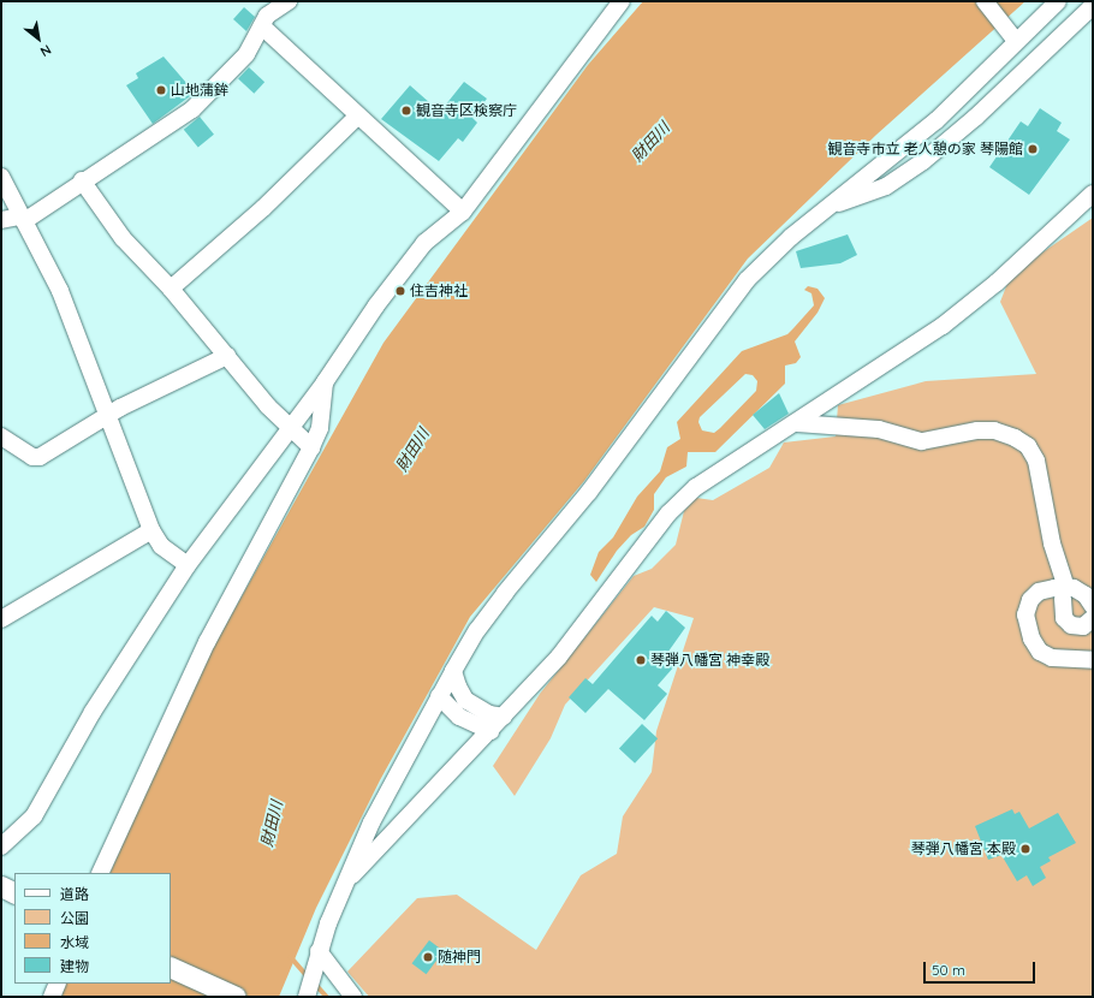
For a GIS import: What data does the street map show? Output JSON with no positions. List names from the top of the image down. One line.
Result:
{"water":["財田川"],"places":["山地蒲鉾","観音寺区検察庁","観音寺市立 老人憩の家 琴陽館","住吉神社","琴弾八幡宮 神幸殿","琴弾八幡宮 本殿","随神門"],"legend":["道路","公園","水域","建物"],"scale_bar":"50 m","north":"bottom right"}
